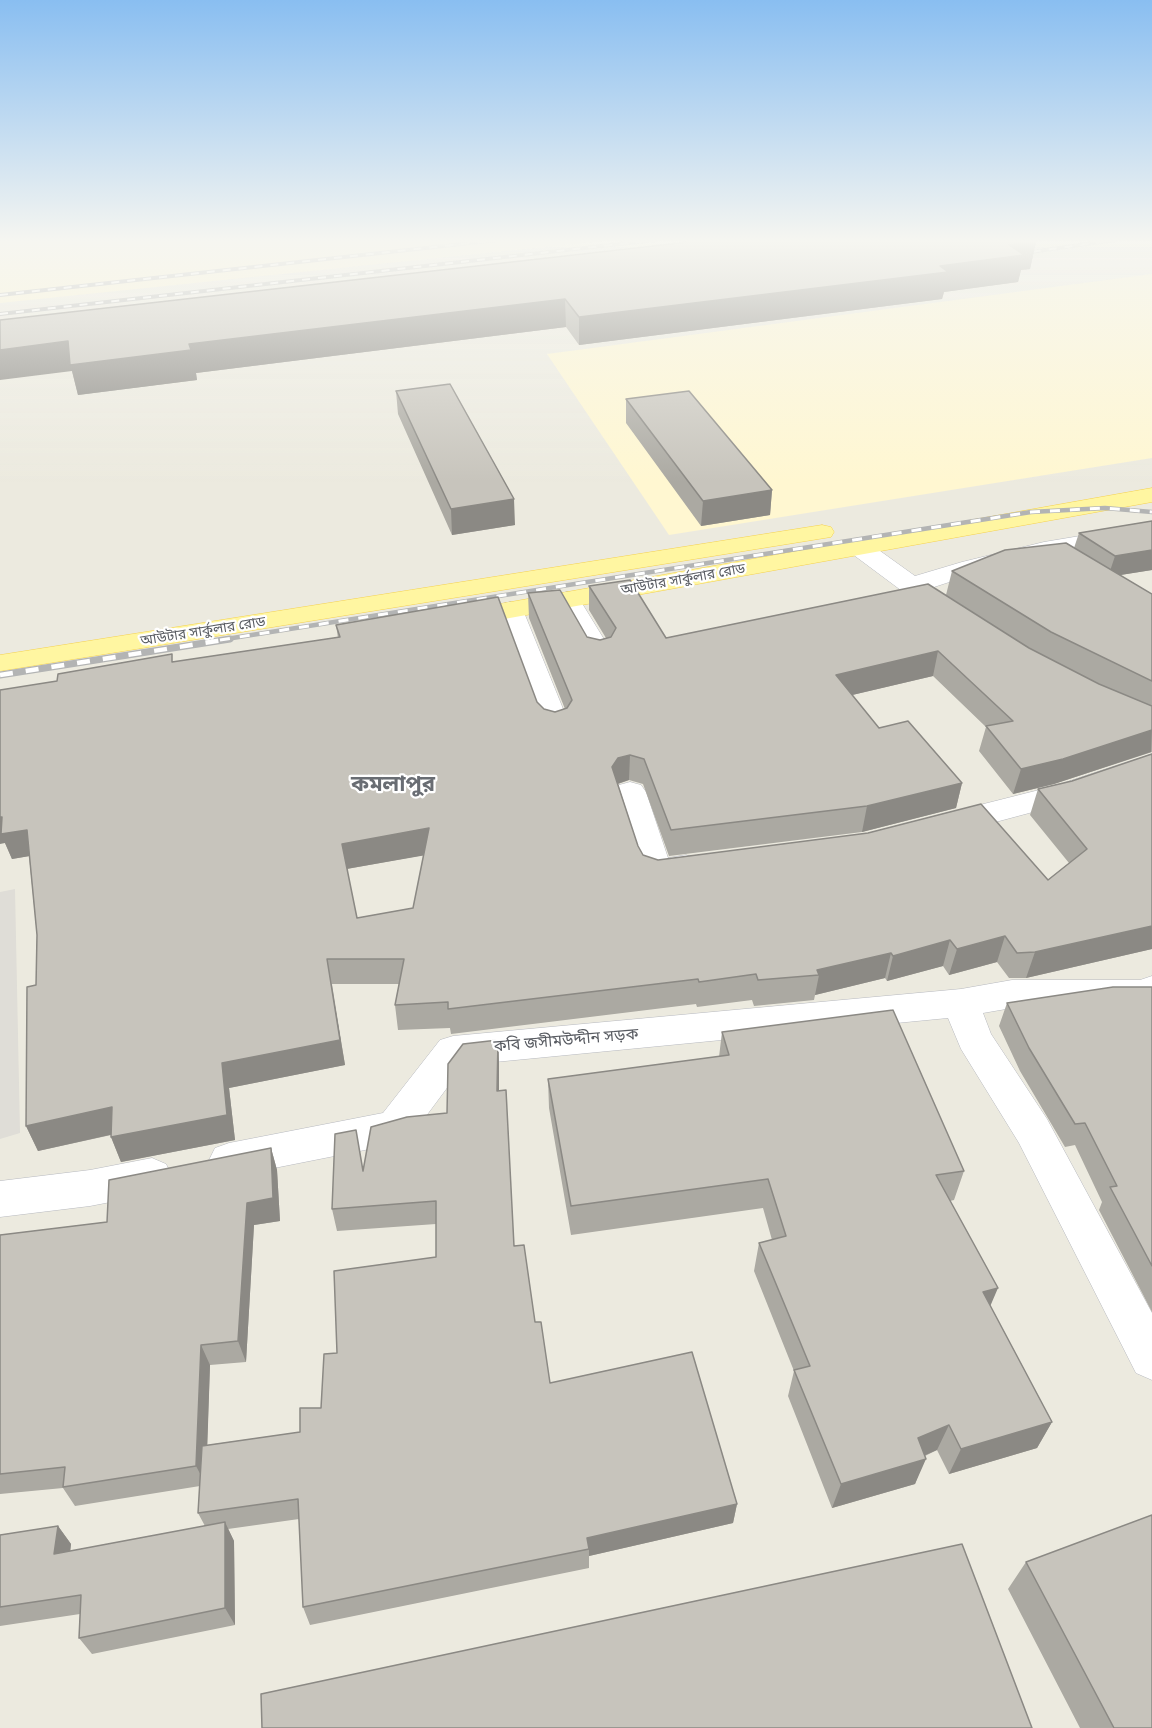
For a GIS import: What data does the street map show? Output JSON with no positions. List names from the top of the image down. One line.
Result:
{"streets":{"main road":["আউটার সার্কুলার রোড"],"street":["কবি জসীমউদ্দীন সড়ক"]},"districts":["কমলাপুর"]}
